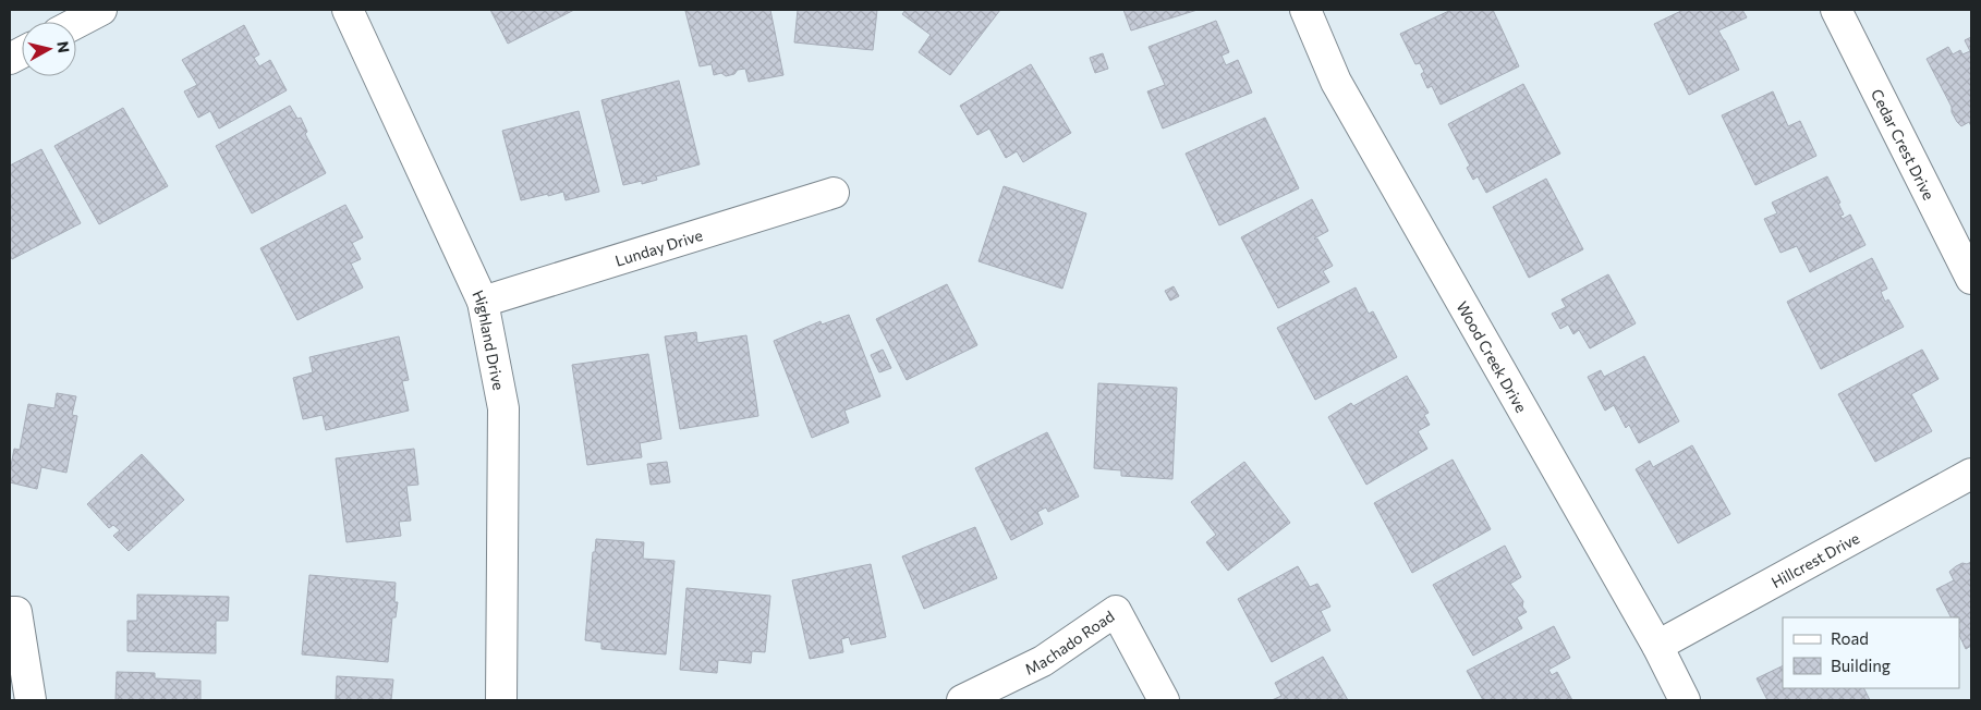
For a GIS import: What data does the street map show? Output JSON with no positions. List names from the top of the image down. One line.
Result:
{"streets":{"street":["Cedar Crest Drive","Lunday Drive","Highland Drive","Wood Creek Drive","Hillcrest Drive","Machado Road"]},"crossings":[["Lunday Drive","Highland Drive"],["Wood Creek Drive","Hillcrest Drive"]],"legend":["Road","Building"],"north":"right"}
